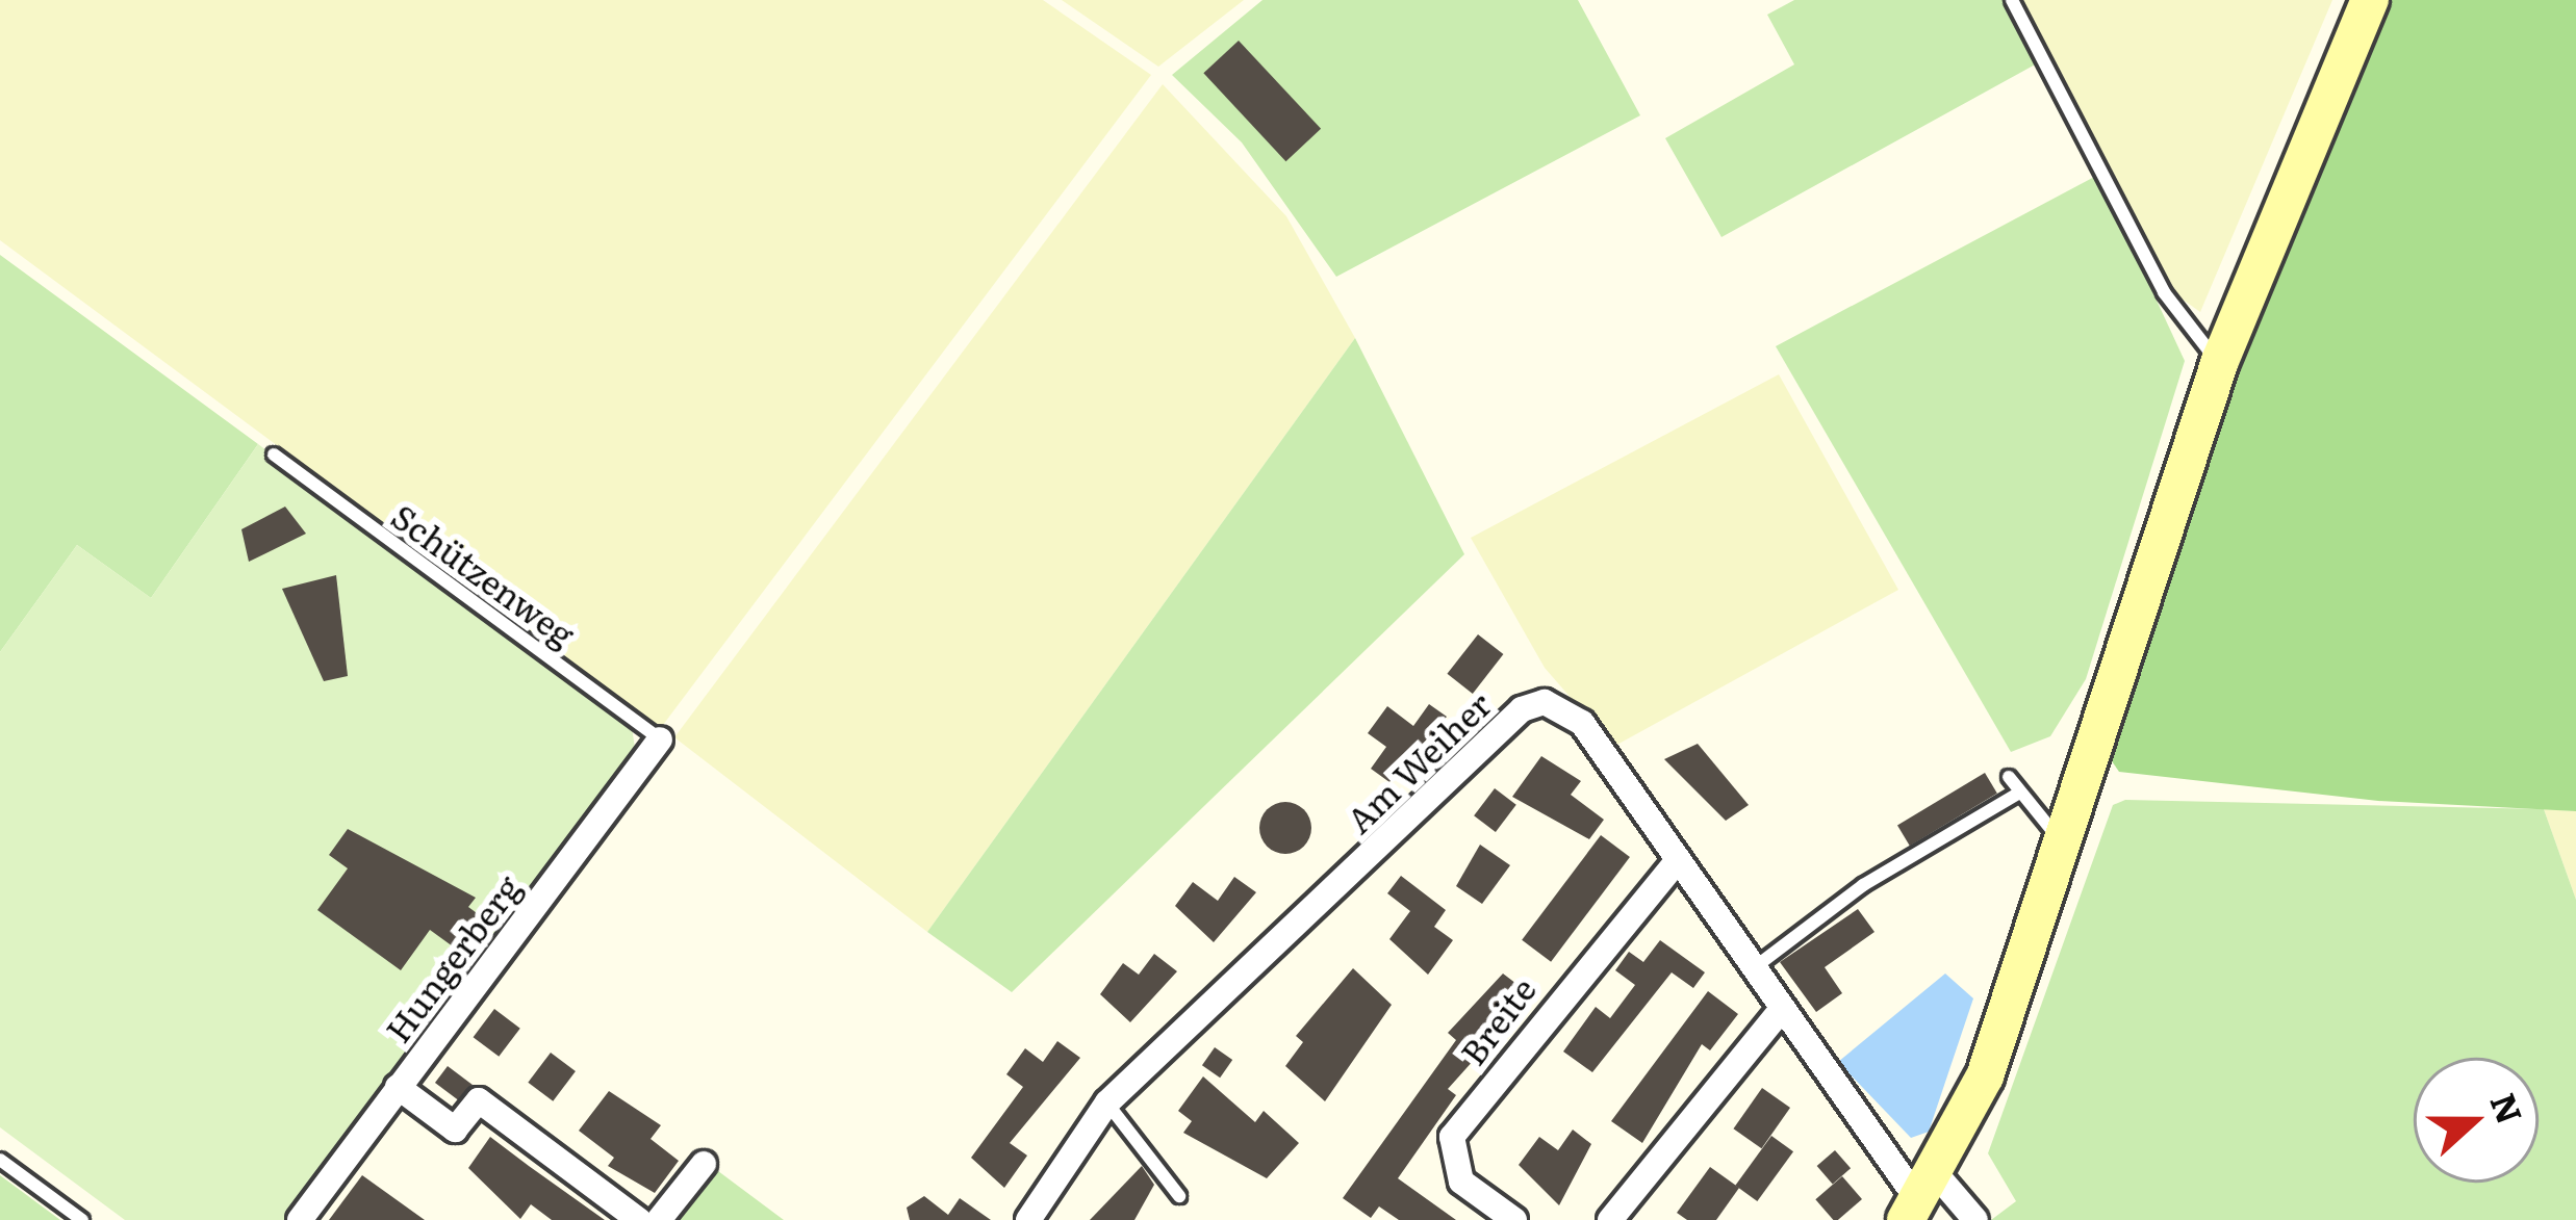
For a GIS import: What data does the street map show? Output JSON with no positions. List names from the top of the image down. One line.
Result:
{"streets":{"street":["Am Weiher","Hungerberg","Breite"],"lane":["Schützenweg"]},"crossings":[["Schützenweg","Hungerberg"],["Am Weiher","Breite"]],"north":"right"}
